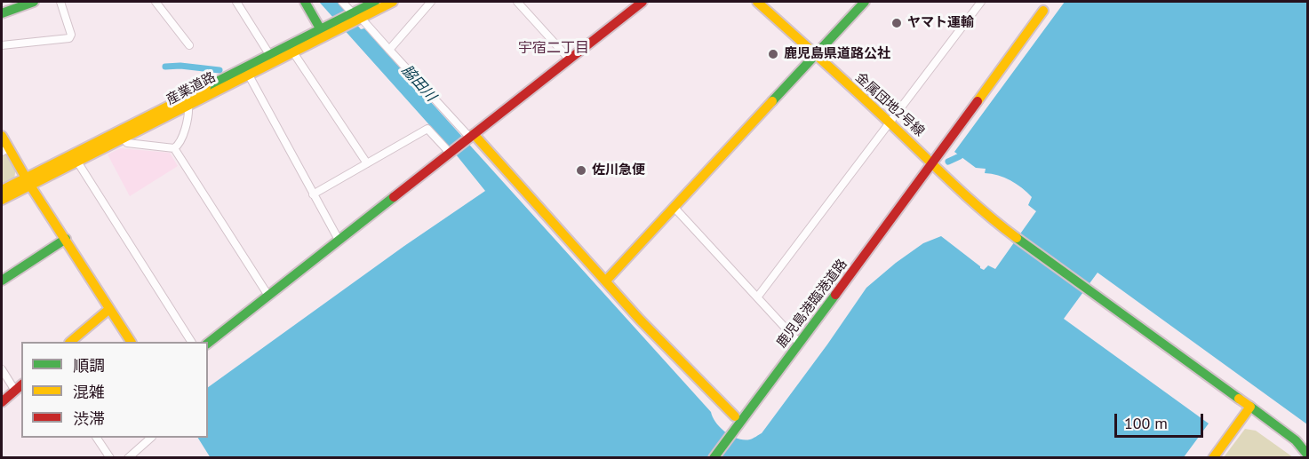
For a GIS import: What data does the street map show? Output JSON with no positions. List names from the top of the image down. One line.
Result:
{"streets":{"main road":["産業道路","金属団地2号線","鹿児島港臨港道路"]},"crossings":[["金属団地2号線","鹿児島港臨港道路"]],"districts":["宇宿二丁目"],"water":["脇田川"],"places":["ヤマト運輸","鹿児島県道路公社","佐川急便"],"legend":["順調","混雑","渋滞"],"scale_bar":"100 m"}
